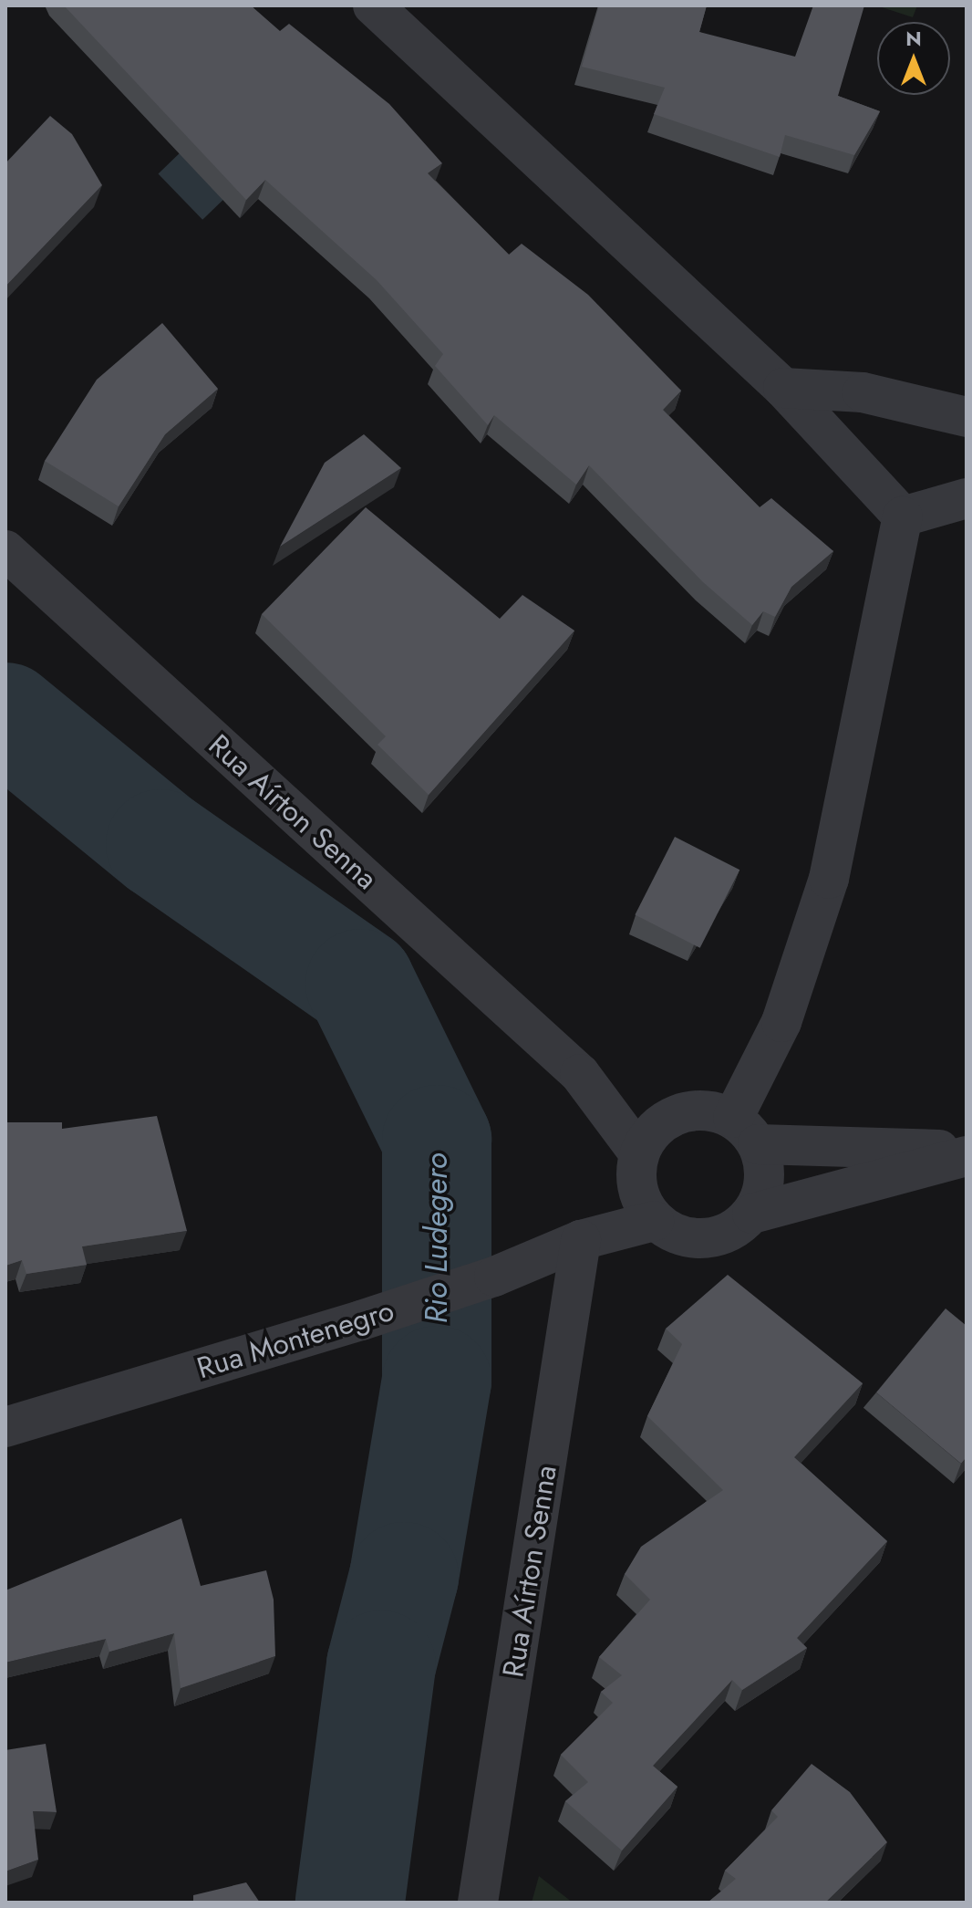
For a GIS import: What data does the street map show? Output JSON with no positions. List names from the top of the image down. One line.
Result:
{"streets":{"street":["Rua Aírton Senna","Rua Montenegro"]},"crossings":[["Rua Aírton Senna","Rua Montenegro"]],"water":["Rio Ludegero"],"north":"top"}
